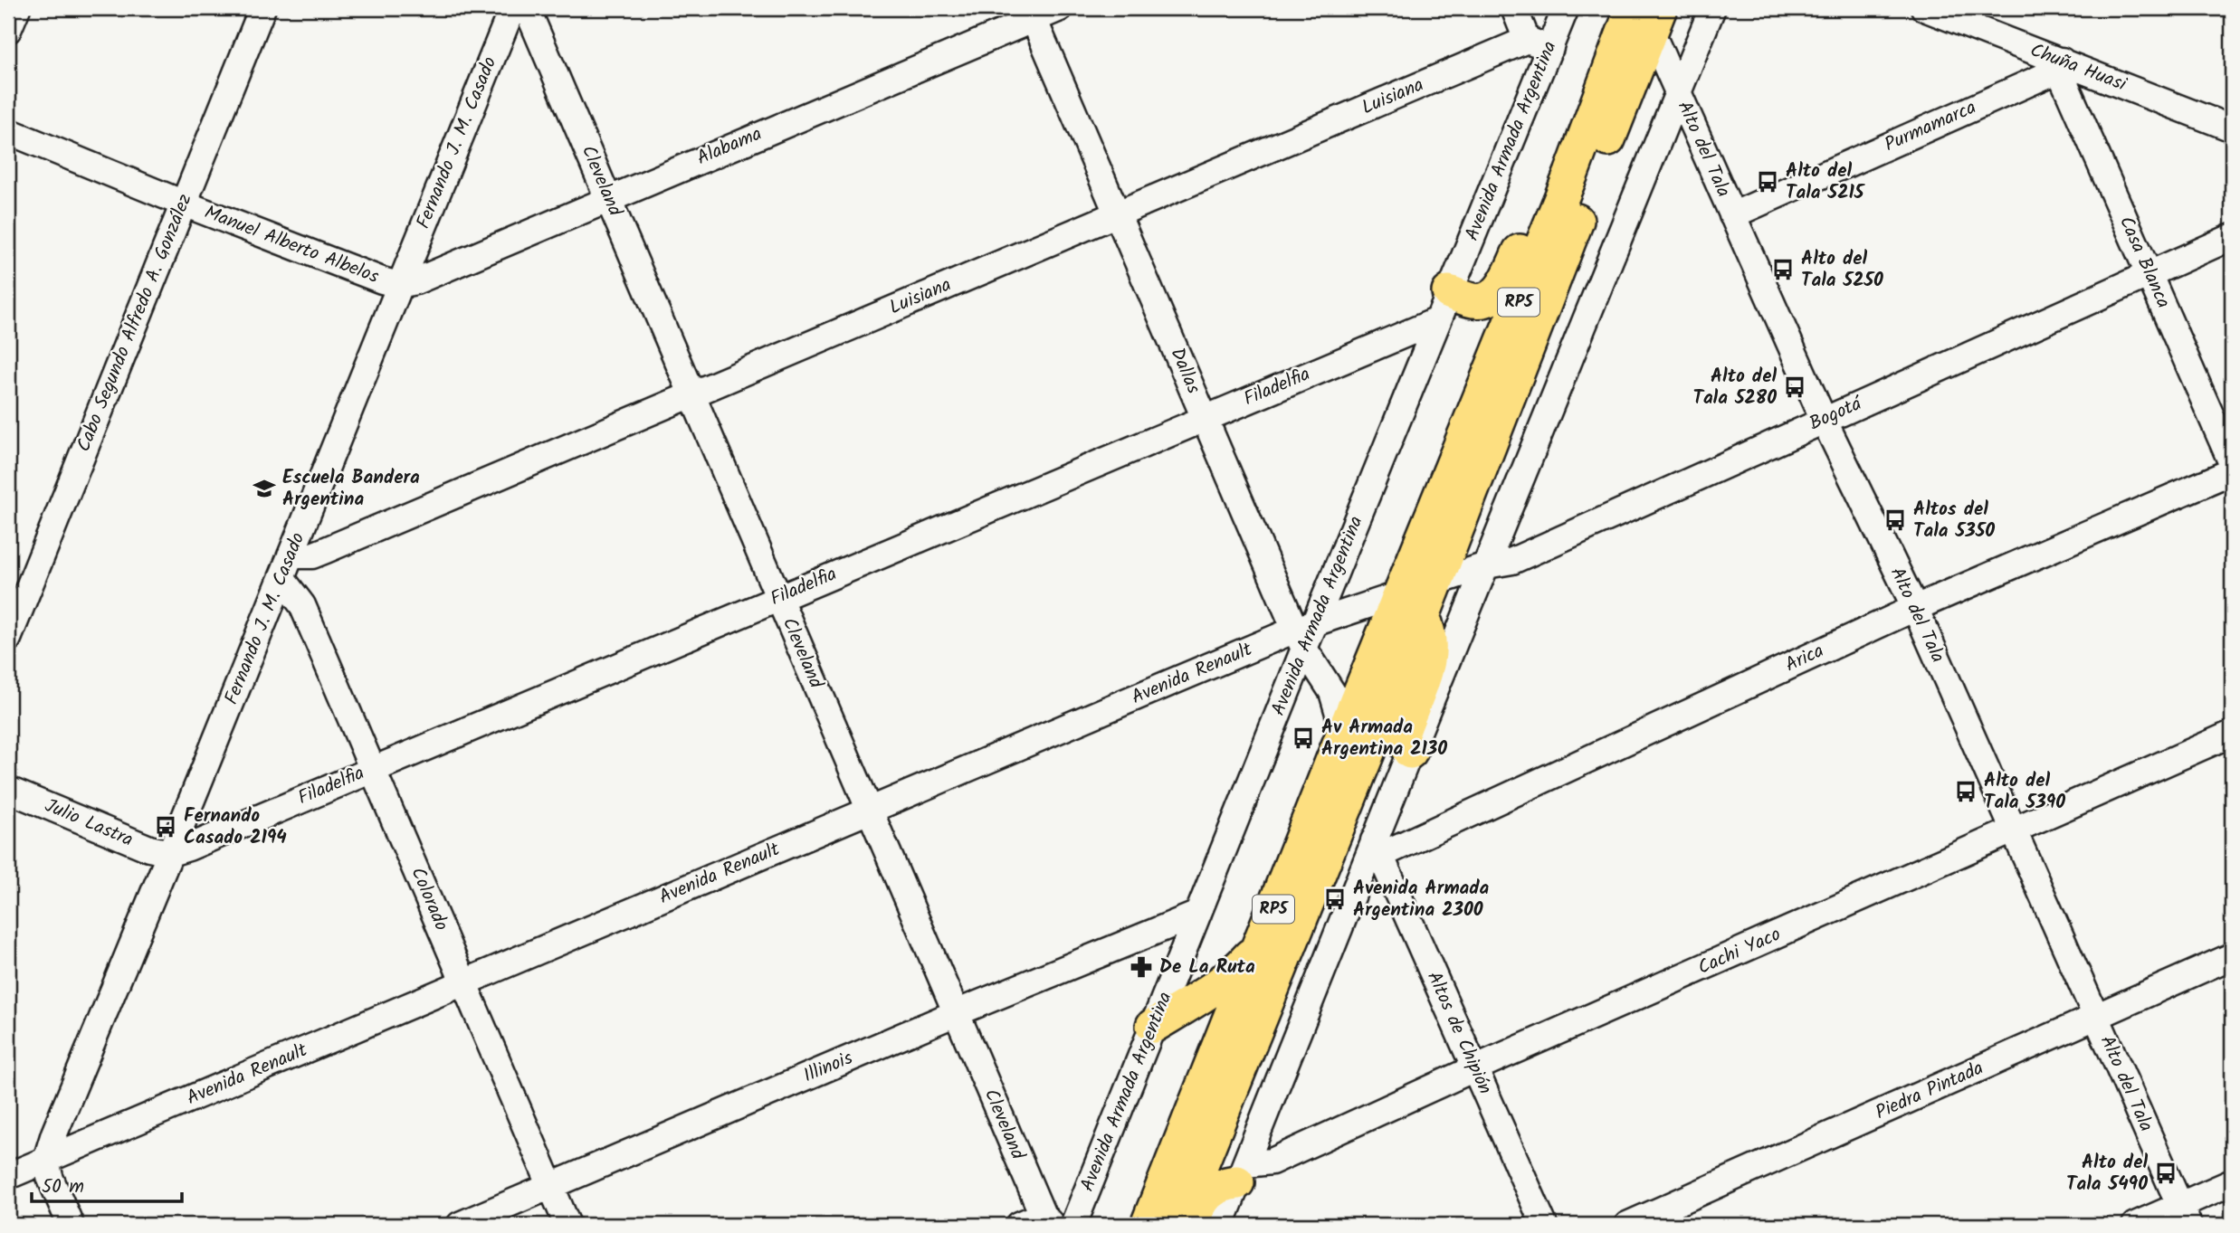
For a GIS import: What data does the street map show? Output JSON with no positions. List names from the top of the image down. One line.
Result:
{"streets":{"main road":["RP5"],"street":["Chuña Huasi","Luisiana","Purmamarca","Avenida Armada Argentina","Fernando J. M. Casado","Alabama","Alto del Tala","Cleveland","Manuel Alberto Albelos","Casa Blanca","Cabo Segundo Alfredo A. González","Dallas","Filadelfia","Bogotá","Arica","Avenida Renault","Julio Lastra","Colorado","Cachi Yaco","Altos de Chipión","Illinois","Piedra Pintada"]},"crossings":[["Chuña Huasi","Purmamarca"],["Chuña Huasi","Casa Blanca"],["Luisiana","Avenida Armada Argentina"],["Luisiana","Fernando J. M. Casado"],["Luisiana","Cleveland"],["Luisiana","Dallas"],["Luisiana","Colorado"],["Purmamarca","Alto del Tala"],["Purmamarca","Casa Blanca"],["Avenida Armada Argentina","Dallas"],["Avenida Armada Argentina","Filadelfia"],["Avenida Armada Argentina","Avenida Renault"],["Avenida Armada Argentina","Illinois"],["Fernando J. M. Casado","Alabama"],["Fernando J. M. Casado","Manuel Alberto Albelos"],["Fernando J. M. Casado","Filadelfia"],["Fernando J. M. Casado","Avenida Renault"],["Fernando J. M. Casado","Julio Lastra"],["Fernando J. M. Casado","Colorado"],["Alabama","Cleveland"],["Alabama","Manuel Alberto Albelos"],["Alabama","Dallas"],["Alto del Tala","RP5"],["Alto del Tala","Bogotá"],["Alto del Tala","Arica"],["Alto del Tala","Cachi Yaco"],["Alto del Tala","Piedra Pintada"],["Cleveland","Filadelfia"],["Cleveland","Avenida Renault"],["Cleveland","Illinois"],["Manuel Alberto Albelos","Cabo Segundo Alfredo A. González"],["Casa Blanca","Bogotá"],["RP5","Dallas"],["RP5","Bogotá"],["RP5","Avenida Renault"],["Dallas","Filadelfia"],["Dallas","Avenida Renault"],["Filadelfia","Julio Lastra"],["Filadelfia","Colorado"],["Arica","Altos de Chipión"],["Avenida Renault","Colorado"],["Colorado","Illinois"],["Cachi Yaco","Altos de Chipión"]],"places":{"bus stop":["Alto del Tala 5215","Alto del Tala 5250","Alto del Tala 5280","Altos del Tala 5350","Av Armada Argentina 2130","Alto del Tala 5390","Fernando Casado 2194","Avenida Armada Argentina 2300","Alto del Tala 5490"],"school or university":["Escuela Bandera Argentina"],"pharmacy":["De La Ruta"]},"scale_bar":"50 m"}
